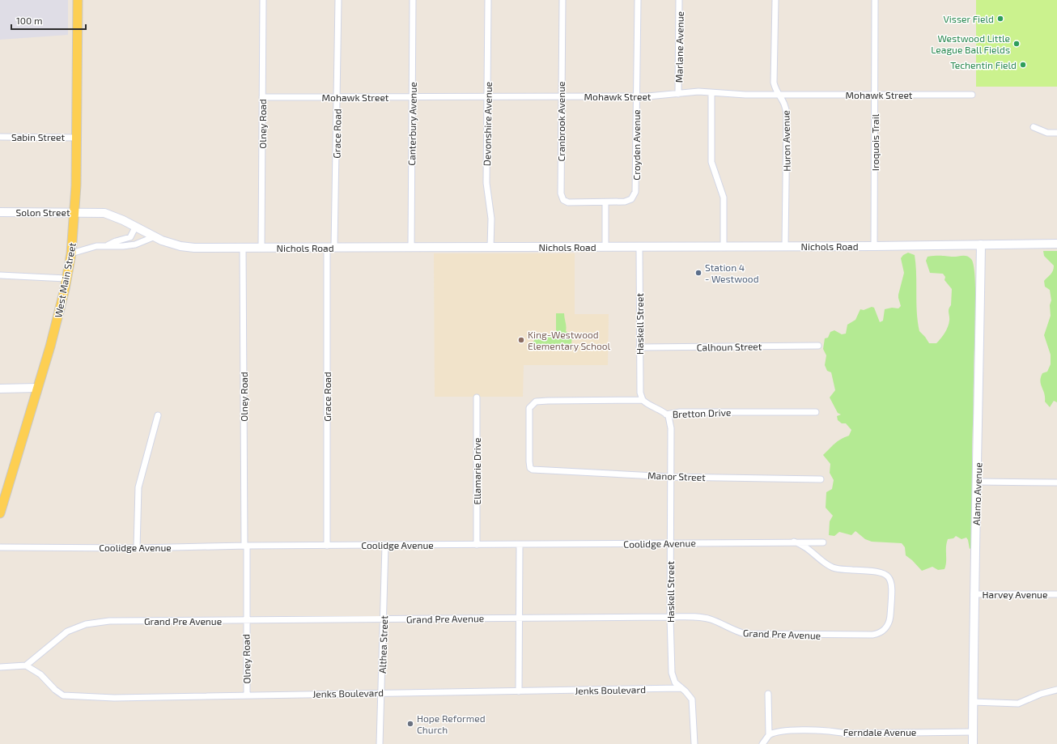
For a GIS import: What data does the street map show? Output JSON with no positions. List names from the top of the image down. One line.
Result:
{"streets":{"main road":["West Main Street"],"street":["Marlane Avenue","Mohawk Street","Cranbrook Avenue","Olney Road","Canterbury Avenue","Devonshire Avenue","Grace Road","Sabin Street","Huron Avenue","Iroquois Trail","Croyden Avenue","Solon Street","Nichols Road","Haskell Street","Calhoun Street","Bretton Drive","Ellamarie Drive","Manor Street","Alamo Avenue","Coolidge Avenue","Harvey Avenue","Grand Pre Avenue","Althea Street","Jenks Boulevard","Ferndale Avenue"]},"crossings":[["Marlane Avenue","Mohawk Street"],["Mohawk Street","Cranbrook Avenue"],["Mohawk Street","Olney Road"],["Mohawk Street","Canterbury Avenue"],["Mohawk Street","Devonshire Avenue"],["Mohawk Street","Grace Road"],["Mohawk Street","Huron Avenue"],["Mohawk Street","Iroquois Trail"],["Mohawk Street","Croyden Avenue"],["Cranbrook Avenue","Croyden Avenue"],["Olney Road","Nichols Road"],["Olney Road","Coolidge Avenue"],["Olney Road","Grand Pre Avenue"],["Olney Road","Jenks Boulevard"],["Canterbury Avenue","Nichols Road"],["Devonshire Avenue","Nichols Road"],["Grace Road","Nichols Road"],["Grace Road","Coolidge Avenue"],["Sabin Street","West Main Street"],["Huron Avenue","Nichols Road"],["Iroquois Trail","Nichols Road"],["Solon Street","Nichols Road"],["Solon Street","West Main Street"],["Nichols Road","Haskell Street"],["Nichols Road","Alamo Avenue"],["Haskell Street","Calhoun Street"],["Haskell Street","Bretton Drive"],["Haskell Street","Manor Street"],["Haskell Street","Coolidge Avenue"],["Haskell Street","Grand Pre Avenue"],["Haskell Street","Jenks Boulevard"],["Bretton Drive","Manor Street"],["Ellamarie Drive","Coolidge Avenue"],["Alamo Avenue","Harvey Avenue"],["Alamo Avenue","Ferndale Avenue"],["Coolidge Avenue","Grand Pre Avenue"],["Coolidge Avenue","Althea Street"],["Grand Pre Avenue","Althea Street"],["Grand Pre Avenue","Jenks Boulevard"],["Althea Street","Jenks Boulevard"]],"places":["Visser Field","Westwood Little League Ball Fields","Techentin Field","Station 4 - Westwood","King-Westwood Elementary School","Hope Reformed Church"],"scale_bar":"100 m"}
